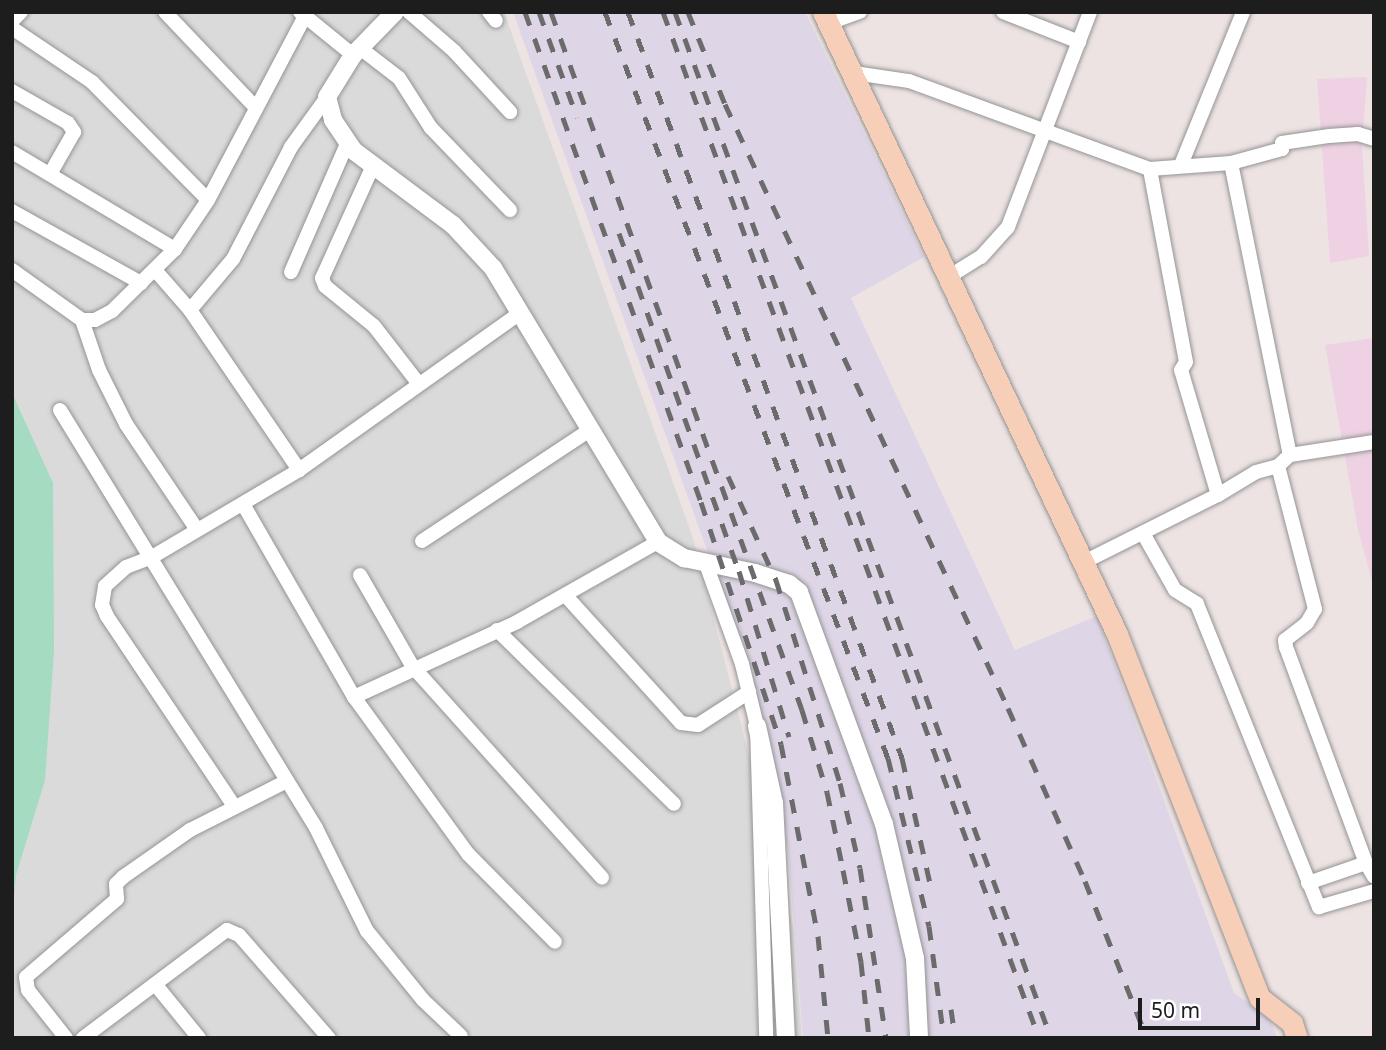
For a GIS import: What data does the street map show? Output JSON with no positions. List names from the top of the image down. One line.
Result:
{"scale_bar":"50 m"}
